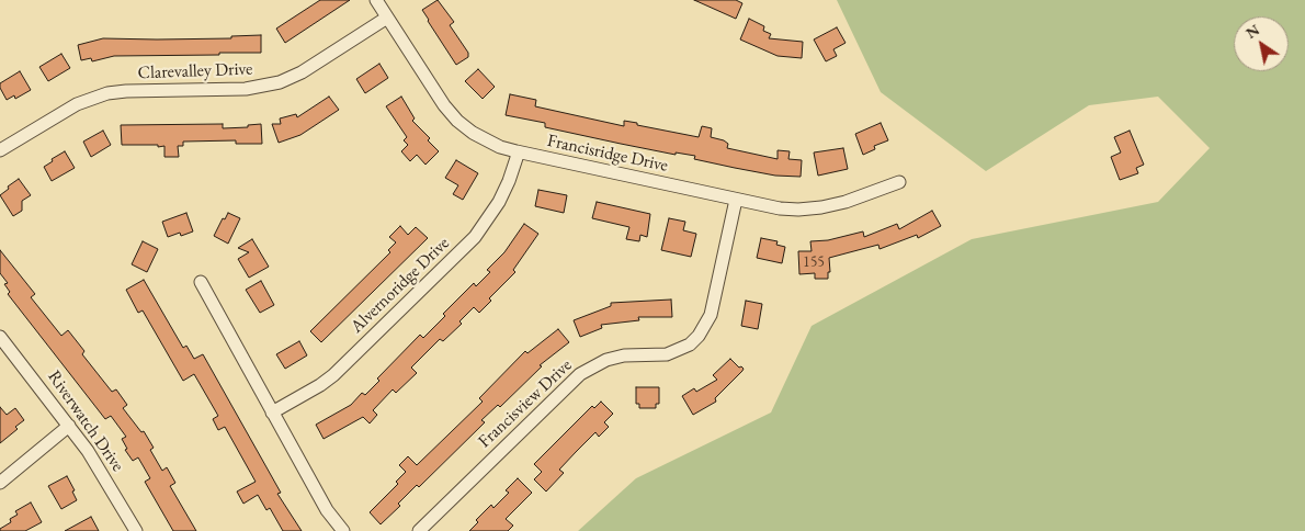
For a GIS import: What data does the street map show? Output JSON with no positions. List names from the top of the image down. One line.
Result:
{"streets":{"street":["Clarevalley Drive","Francisridge Drive","Alvernoridge Drive","Francisview Drive","Riverwatch Drive"]},"crossings":[["Clarevalley Drive","Francisridge Drive"],["Francisridge Drive","Alvernoridge Drive"],["Francisridge Drive","Francisview Drive"]],"house_numbers":["155"],"north":"top left"}
